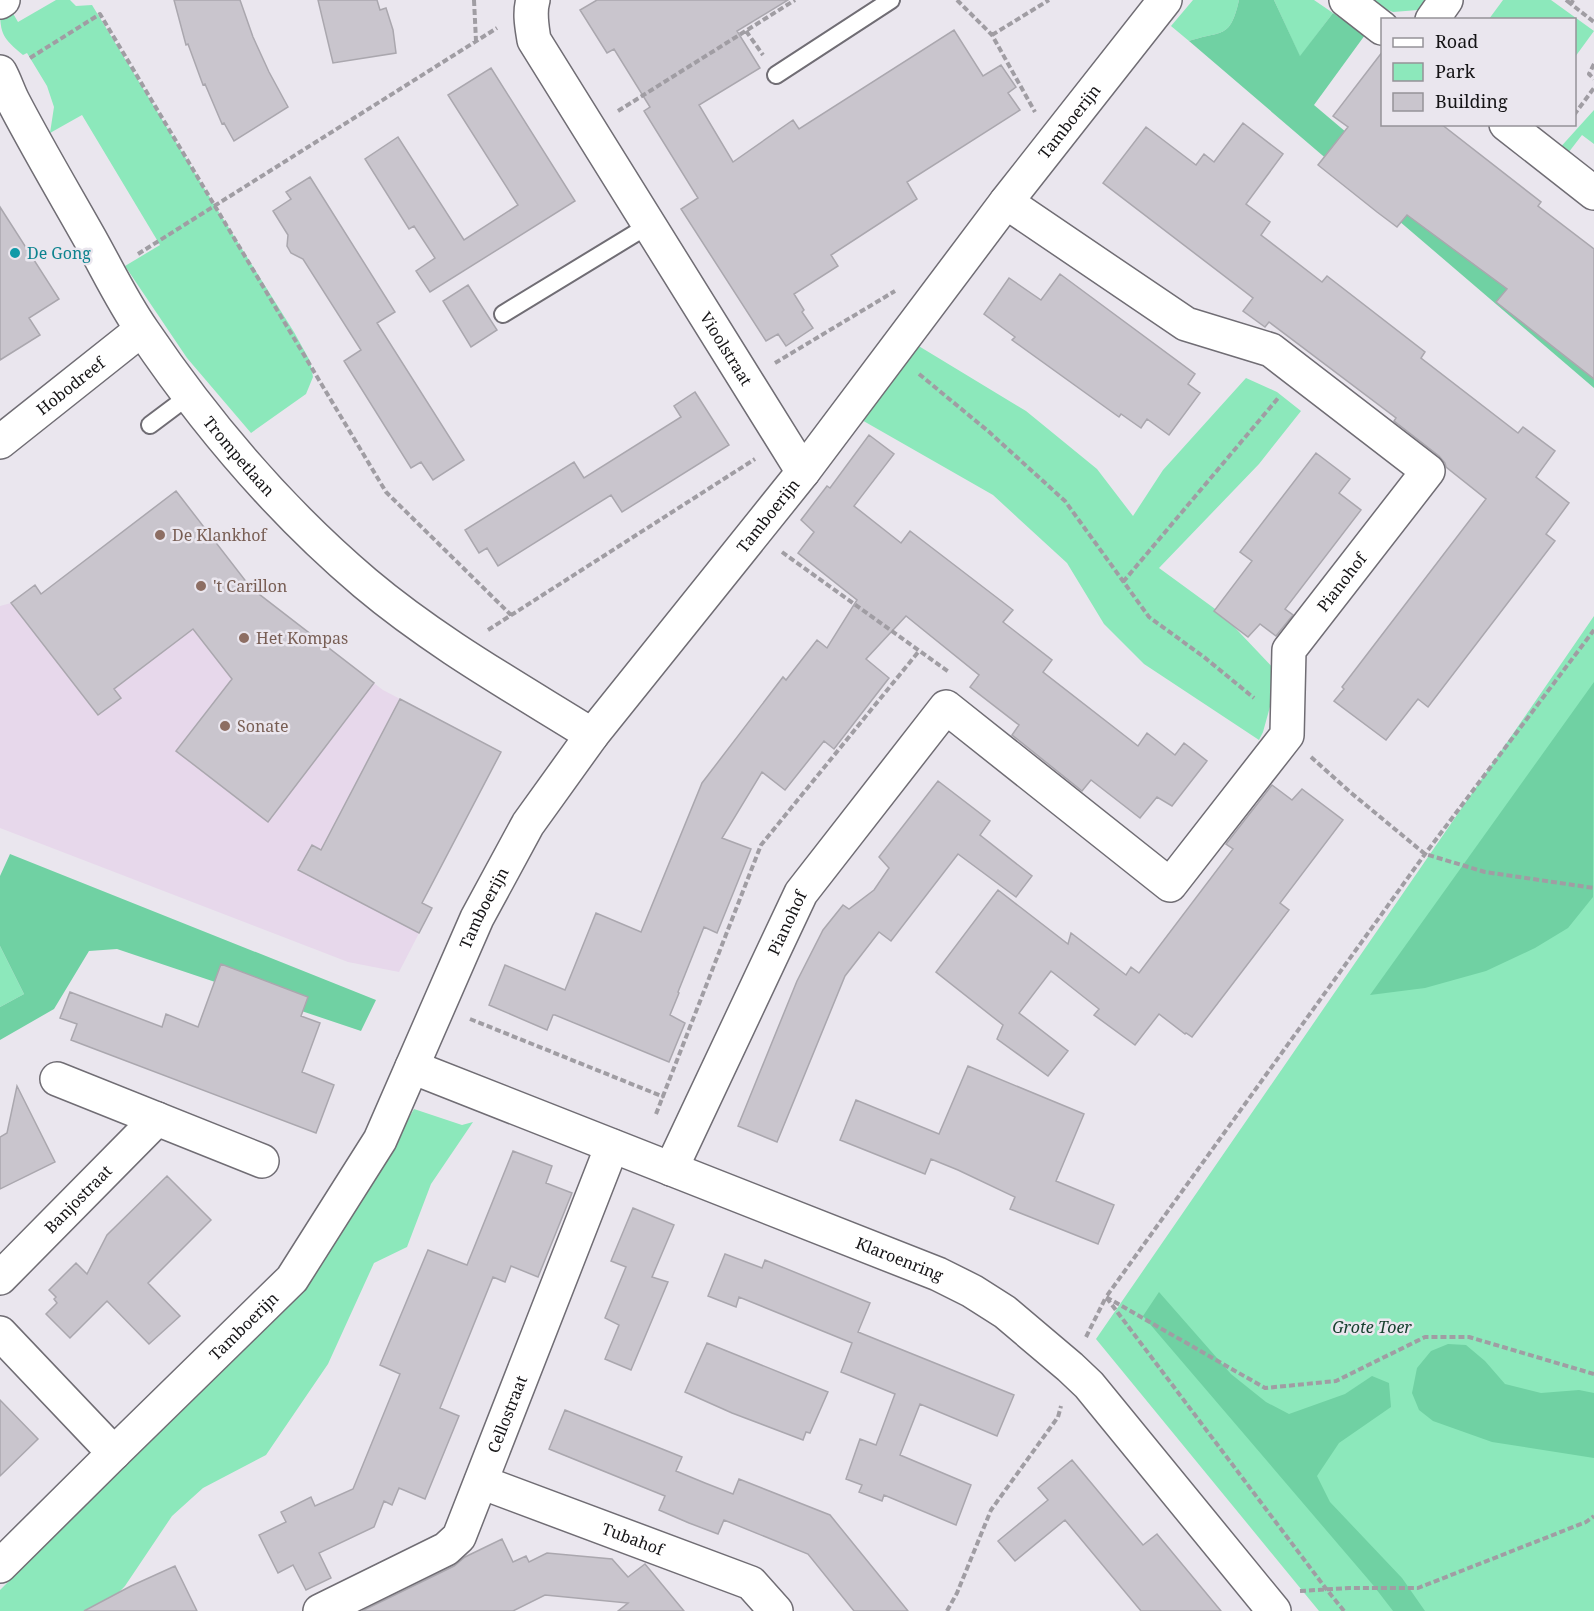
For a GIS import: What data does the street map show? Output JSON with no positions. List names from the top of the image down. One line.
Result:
{"streets":{"street":["Tamboerijn","Vioolstraat","Hobodreef","Trompetlaan","Pianohof","Banjostraat","Klaroenring","Cellostraat","Tubahof"]},"crossings":[["Tamboerijn","Vioolstraat"],["Tamboerijn","Trompetlaan"],["Tamboerijn","Pianohof"],["Tamboerijn","Klaroenring"],["Hobodreef","Trompetlaan"],["Pianohof","Klaroenring"],["Klaroenring","Cellostraat"],["Cellostraat","Tubahof"]],"parks":["Grote Toer"],"places":["De Gong","De Klankhof","'t Carillon","Het Kompas","Sonate"],"legend":["Road","Park","Building"]}
